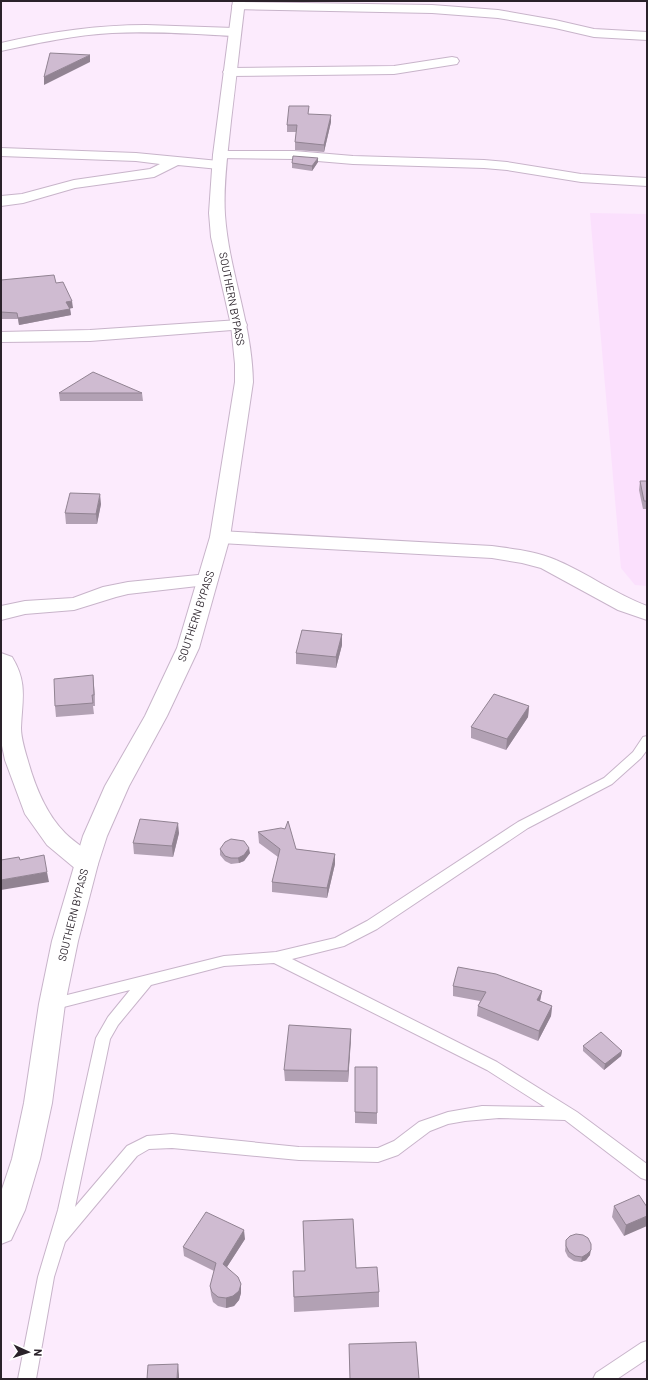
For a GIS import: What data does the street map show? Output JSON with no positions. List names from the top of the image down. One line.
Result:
{"streets":{"street":["SOUTHERN BYPASS"]},"north":"right"}
